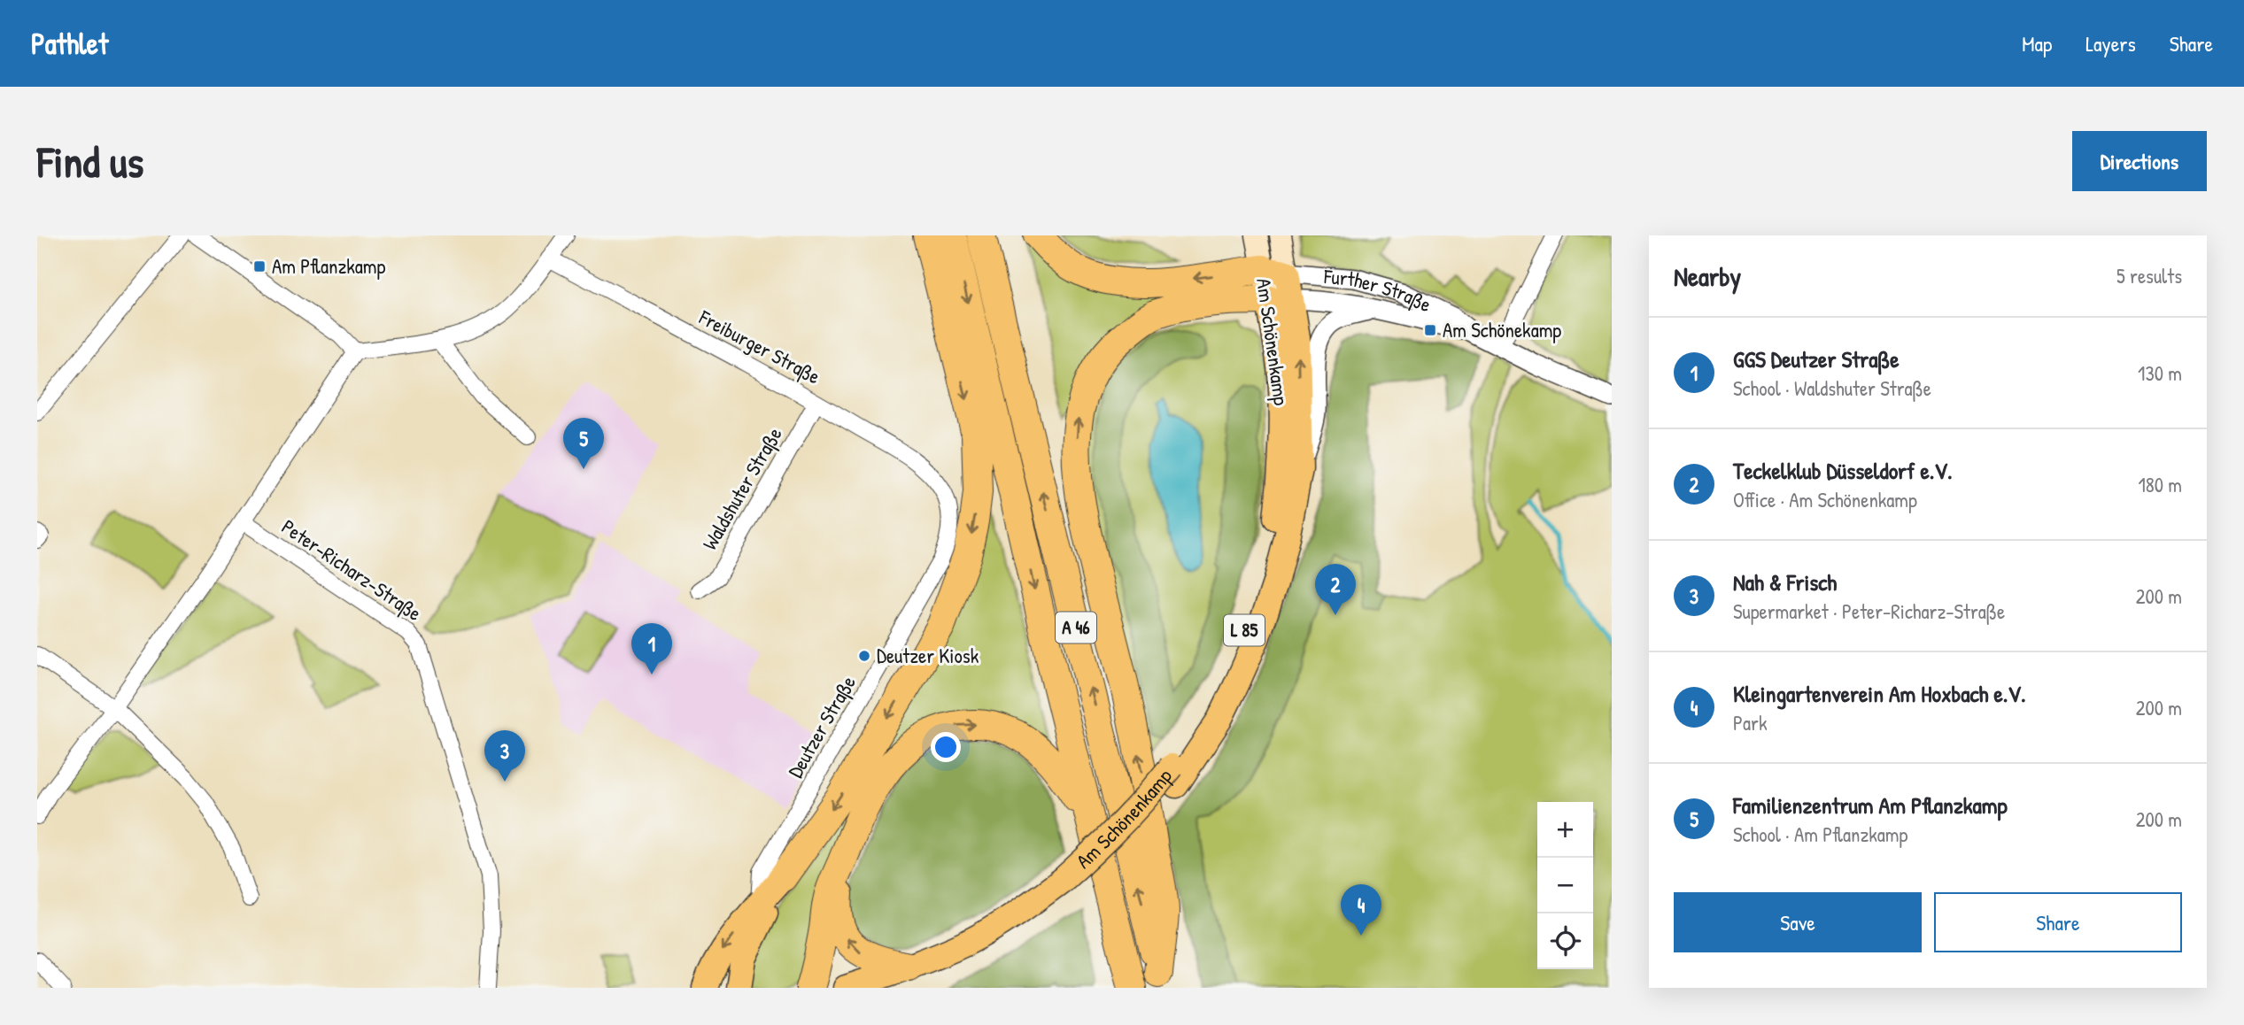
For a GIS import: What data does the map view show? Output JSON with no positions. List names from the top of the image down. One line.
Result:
{"streets":{"highway":["A 46"],"main road":["Am Schönenkamp","L 85"],"street":["Further Straße","Freiburger Straße","Waldshuter Straße","Peter-Richarz-Straße","Deutzer Straße"]},"crossings":[["Further Straße","Am Schönenkamp"],["Freiburger Straße","Waldshuter Straße"],["Freiburger Straße","Deutzer Straße"]],"places":{"transit":["Am Pflanzkamp","Am Schönekamp"],"other":["Deutzer Kiosk"]},"page":{"header":"Pathlet","nav":["Map","Layers","Share"],"buttons":["Directions",["Save","Share"]],"title":"Find us","heading":["Nearby","5 results"],"list":[{"mark":"1","name":"GGS Deutzer Straße","note":"School · Waldshuter Straße","value":"130 m"},{"mark":"2","name":"Teckelklub Düsseldorf e.V.","note":"Office · Am Schönenkamp","value":"180 m"},{"mark":"3","name":"Nah & Frisch","note":"Supermarket · Peter-Richarz-Straße","value":"200 m"},{"mark":"4","name":"Kleingartenverein Am Hoxbach e.V.","note":"Park","value":"200 m"},{"mark":"5","name":"Familienzentrum Am Pflanzkamp","note":"School · Am Pflanzkamp","value":"200 m"}],"pins":["5","2","1","3","4"],"map_buttons":["+","−"]}}
